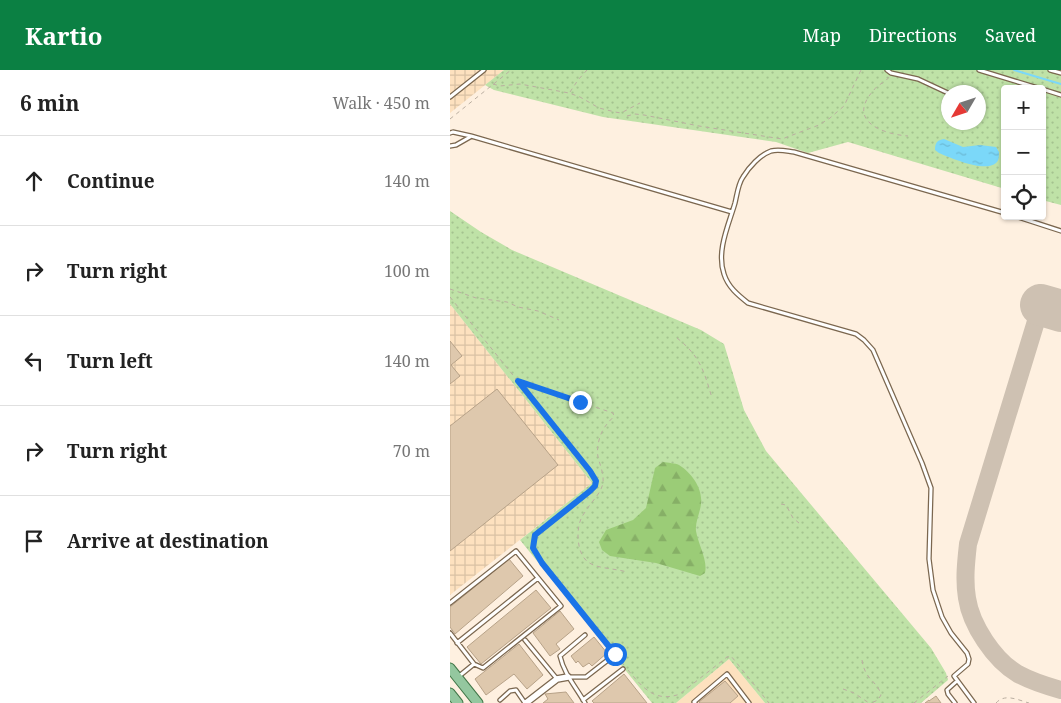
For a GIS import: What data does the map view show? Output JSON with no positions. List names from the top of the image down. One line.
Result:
{"north":"bottom left","page":{"header":"Kartio","nav":["Map","Directions","Saved"],"heading":["6 min","Walk · 450 m"],"map_buttons":["+","−"],"list":[["Continue","140 m"],["Turn right","100 m"],["Turn left","140 m"],["Turn right","70 m"],"Arrive at destination"]}}
